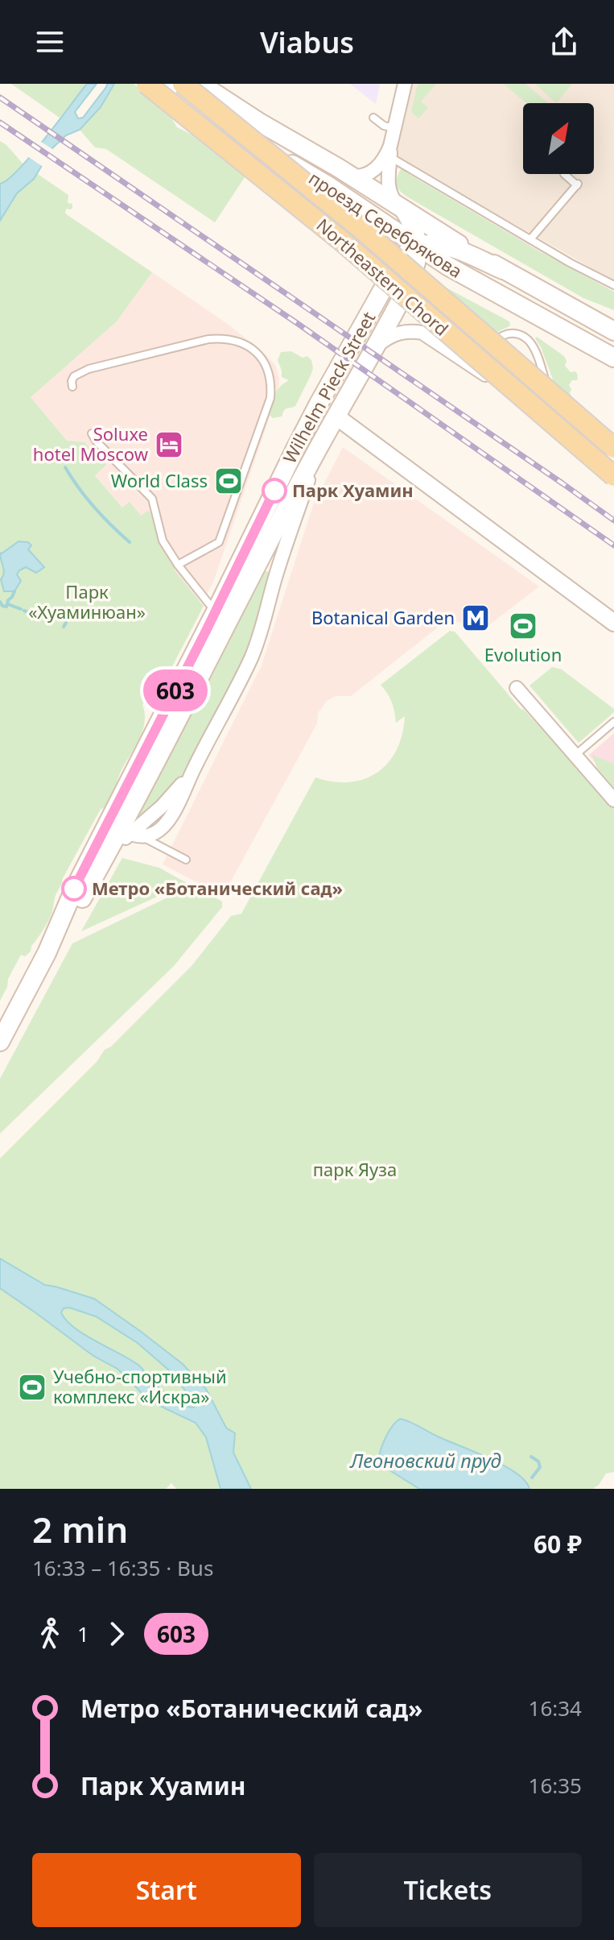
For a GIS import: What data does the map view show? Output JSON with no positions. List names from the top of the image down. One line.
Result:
{"streets":{"main road":["проезд Серебрякова","Northeastern Chord","Wilhelm Pieck Street"]},"crossings":[["проезд Серебрякова","Wilhelm Pieck Street"]],"water":["Леоновский пруд"],"parks":["Парк «Хуаминюан»","парк Яуза"],"places":{"hotel":["Soluxe hotel Moscow"],"sports":["World Class","Evolution","Учебно-спортивный комплекс «Искра»"],"other":["Парк Хуамин","Метро «Ботанический сад»"],"metro station":["Botanical Garden"]},"lines":["bus line 603"],"north":"top right","page":{"header":"Viabus","on_map":"603","heading":["2 min","16:33 – 16:35 · Bus","60 ₽"],"legs":["1","603"],"list":[{"name":"Метро «Ботанический сад»","value":"16:34"},{"name":"Парк Хуамин","value":"16:35"}],"buttons":["Start","Tickets"]}}
